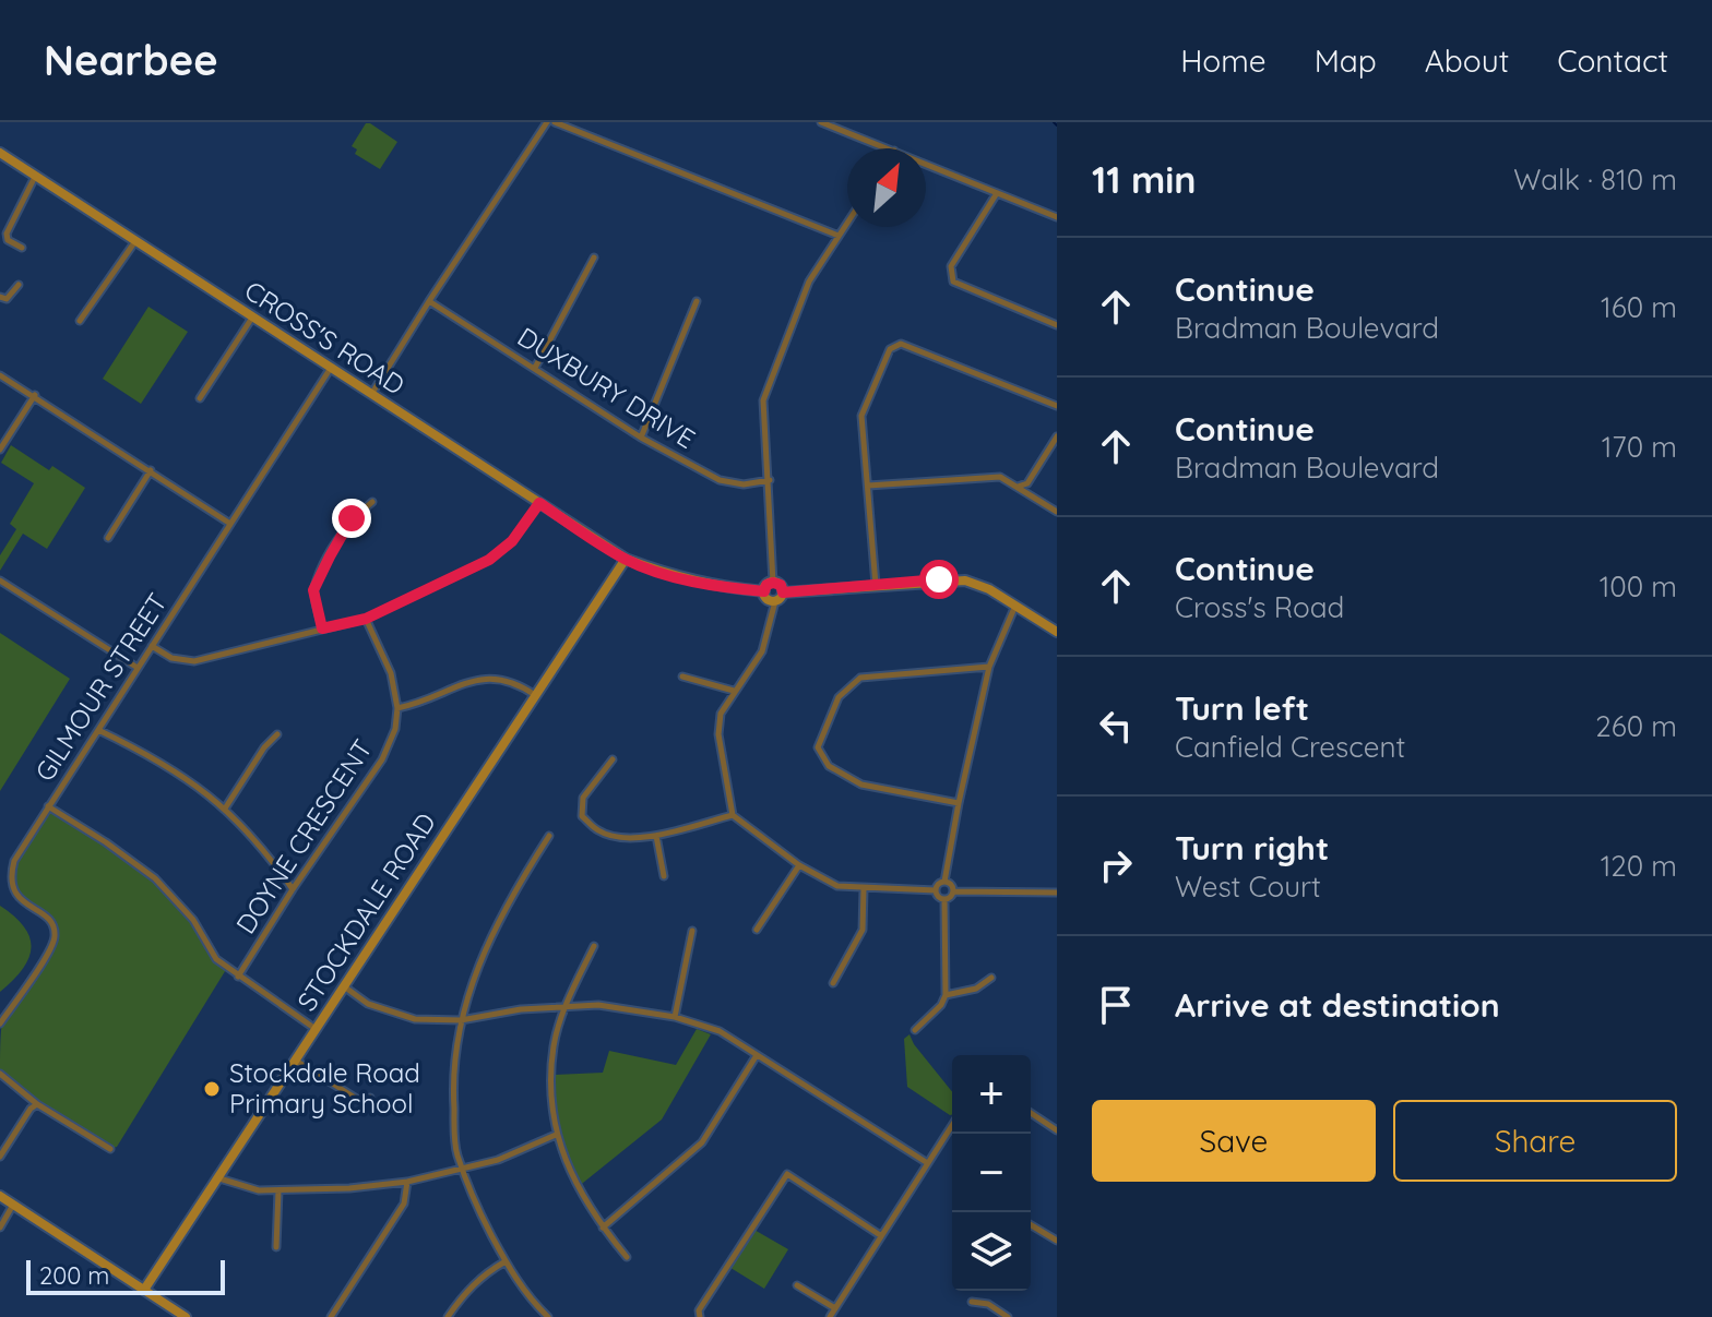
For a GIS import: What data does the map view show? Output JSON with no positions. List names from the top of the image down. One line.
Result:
{"streets":{"street":["CROSS'S ROAD","DUXBURY DRIVE","GILMOUR STREET","DOYNE CRESCENT","STOCKDALE ROAD"]},"crossings":[["CROSS'S ROAD","GILMOUR STREET"],["CROSS'S ROAD","STOCKDALE ROAD"]],"places":["Stockdale Road Primary School"],"scale_bar":"200 m","north":"top right","page":{"header":"Nearbee","nav":["Home","Map","About","Contact"],"heading":["11 min","Walk · 810 m"],"list":[["Continue","Bradman Boulevard","160 m"],["Continue","Bradman Boulevard","170 m"],["Continue","Cross's Road","100 m"],["Turn left","Canfield Crescent","260 m"],["Turn right","West Court","120 m"],"Arrive at destination"],"map_buttons":["+","−"],"buttons":["Save","Share"],"scale":"200 m"}}
